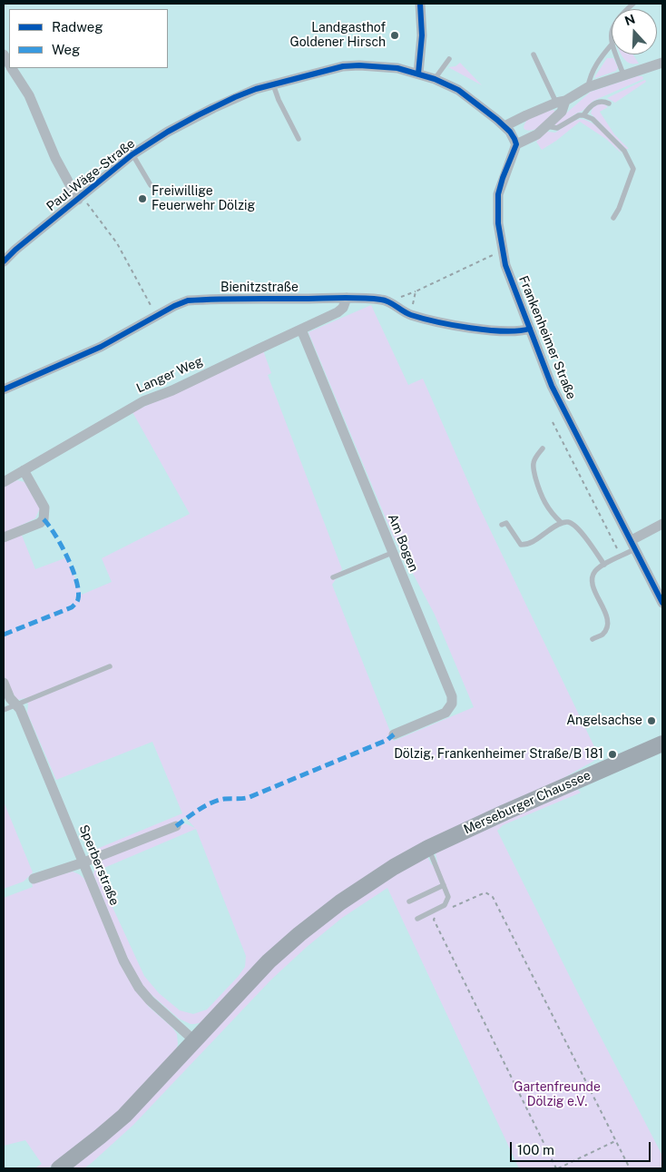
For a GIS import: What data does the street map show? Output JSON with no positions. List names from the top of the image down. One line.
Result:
{"streets":{"main road":["Merseburger Chaussee"],"street":["Paul-Wäge-Straße","Bienitzstraße","Frankenheimer Straße","Langer Weg","Am Bogen","Sperberstraße"]},"crossings":[["Paul-Wäge-Straße","Frankenheimer Straße"],["Bienitzstraße","Frankenheimer Straße"],["Bienitzstraße","Langer Weg"],["Langer Weg","Am Bogen"],["Merseburger Chaussee","Sperberstraße"]],"parks":["Gartenfreunde Dölzig e.V."],"places":["Landgasthof Goldener Hirsch","Freiwillige Feuerwehr Dölzig","Angelsachse","Dölzig, Frankenheimer Straße/B 181"],"legend":["Radweg","Weg"],"scale_bar":"100 m","north":"top"}
